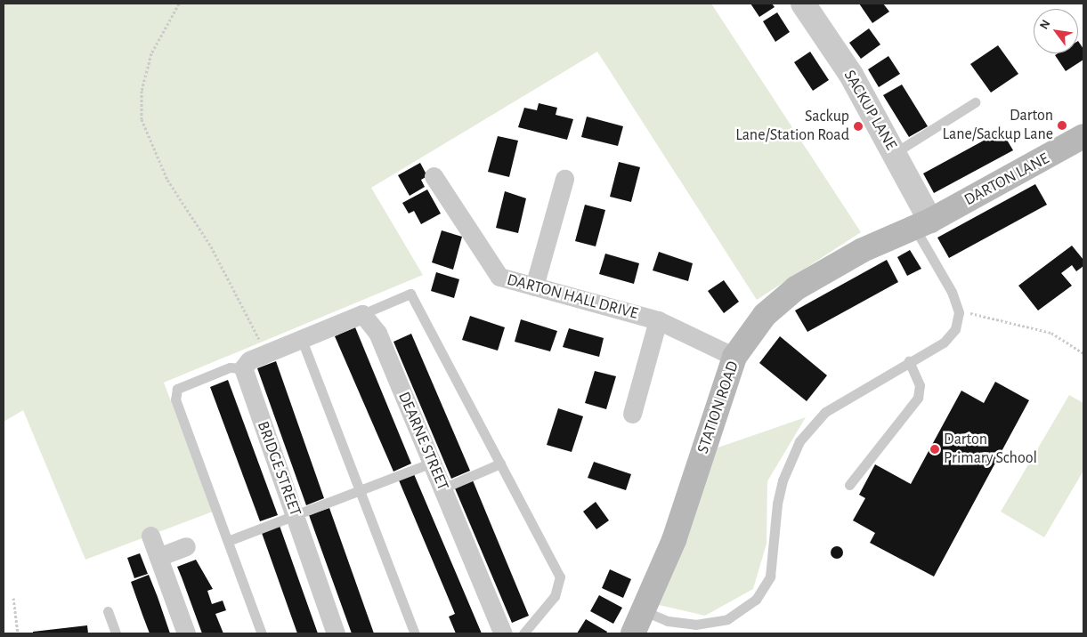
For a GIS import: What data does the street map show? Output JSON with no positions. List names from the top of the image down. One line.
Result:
{"streets":{"main road":["DARTON LANE","STATION ROAD"],"street":["SACKUP LANE","DARTON HALL DRIVE","DEARNE STREET","BRIDGE STREET"]},"crossings":[["SACKUP LANE","DARTON LANE"],["SACKUP LANE","STATION ROAD"],["DARTON LANE","STATION ROAD"],["DARTON HALL DRIVE","STATION ROAD"]],"places":["Darton Lane/Sackup Lane","Sackup Lane/Station Road","Darton Primary School"],"north":"top left"}
